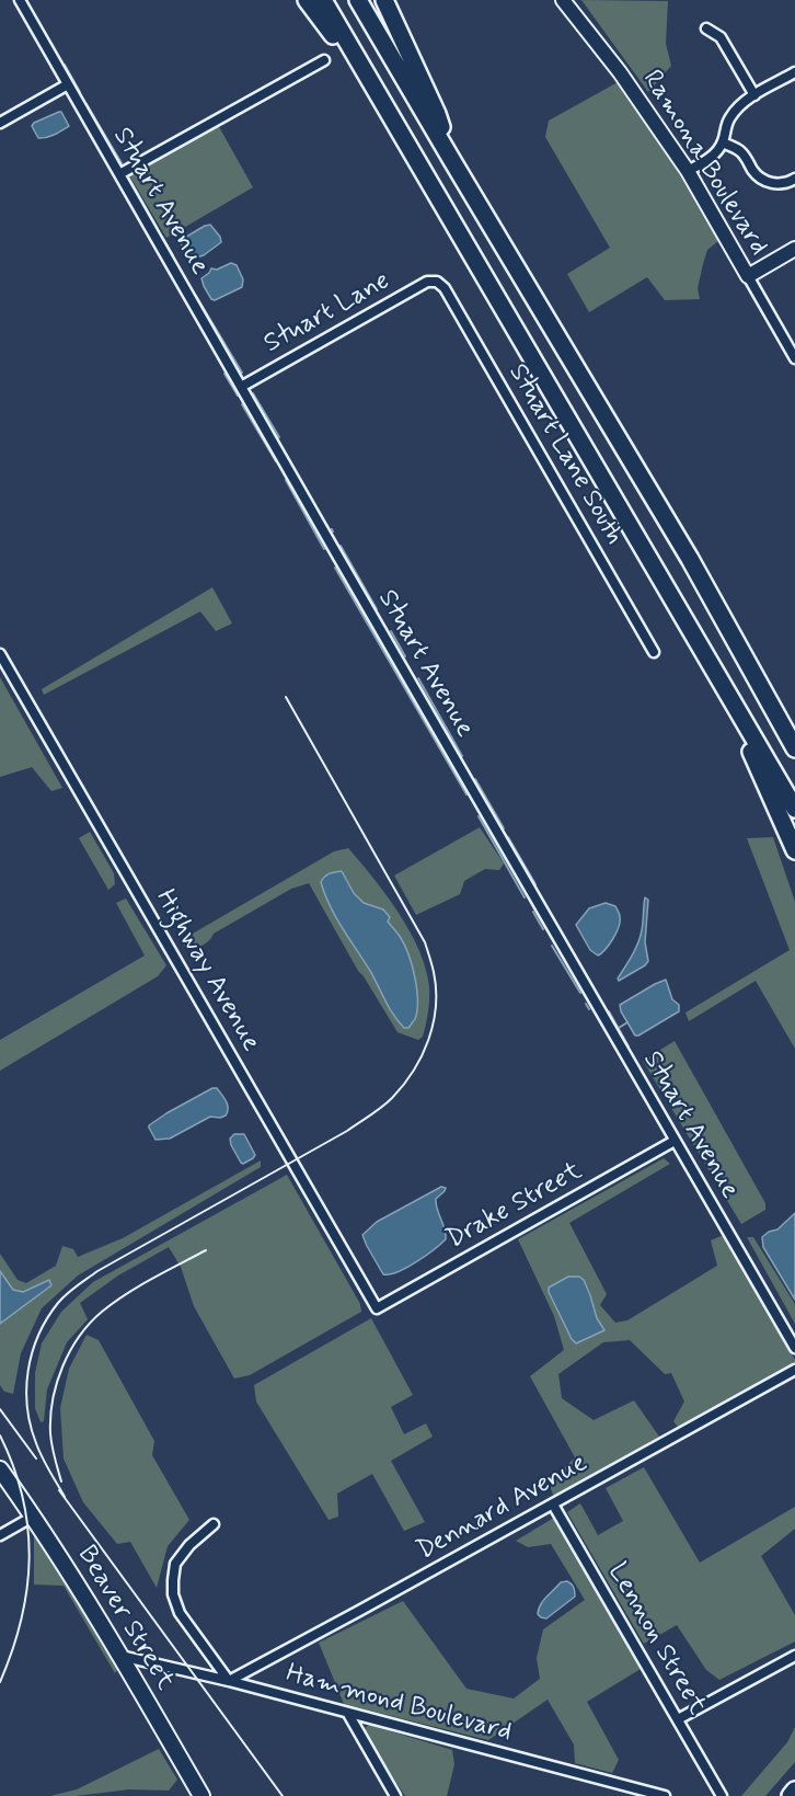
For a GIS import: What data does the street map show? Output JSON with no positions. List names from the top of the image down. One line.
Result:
{"streets":{"main road":["Beaver Street"],"street":["Ramona Boulevard","Stuart Avenue","Stuart Lane","Stuart Lane South","Highway Avenue","Drake Street","Dennard Avenue","Lennon Street","Hammond Boulevard"]},"crossings":[["Stuart Avenue","Stuart Lane"],["Stuart Avenue","Drake Street"],["Stuart Lane","Stuart Lane South"],["Highway Avenue","Drake Street"],["Dennard Avenue","Lennon Street"],["Dennard Avenue","Hammond Boulevard"],["Beaver Street","Hammond Boulevard"]]}
